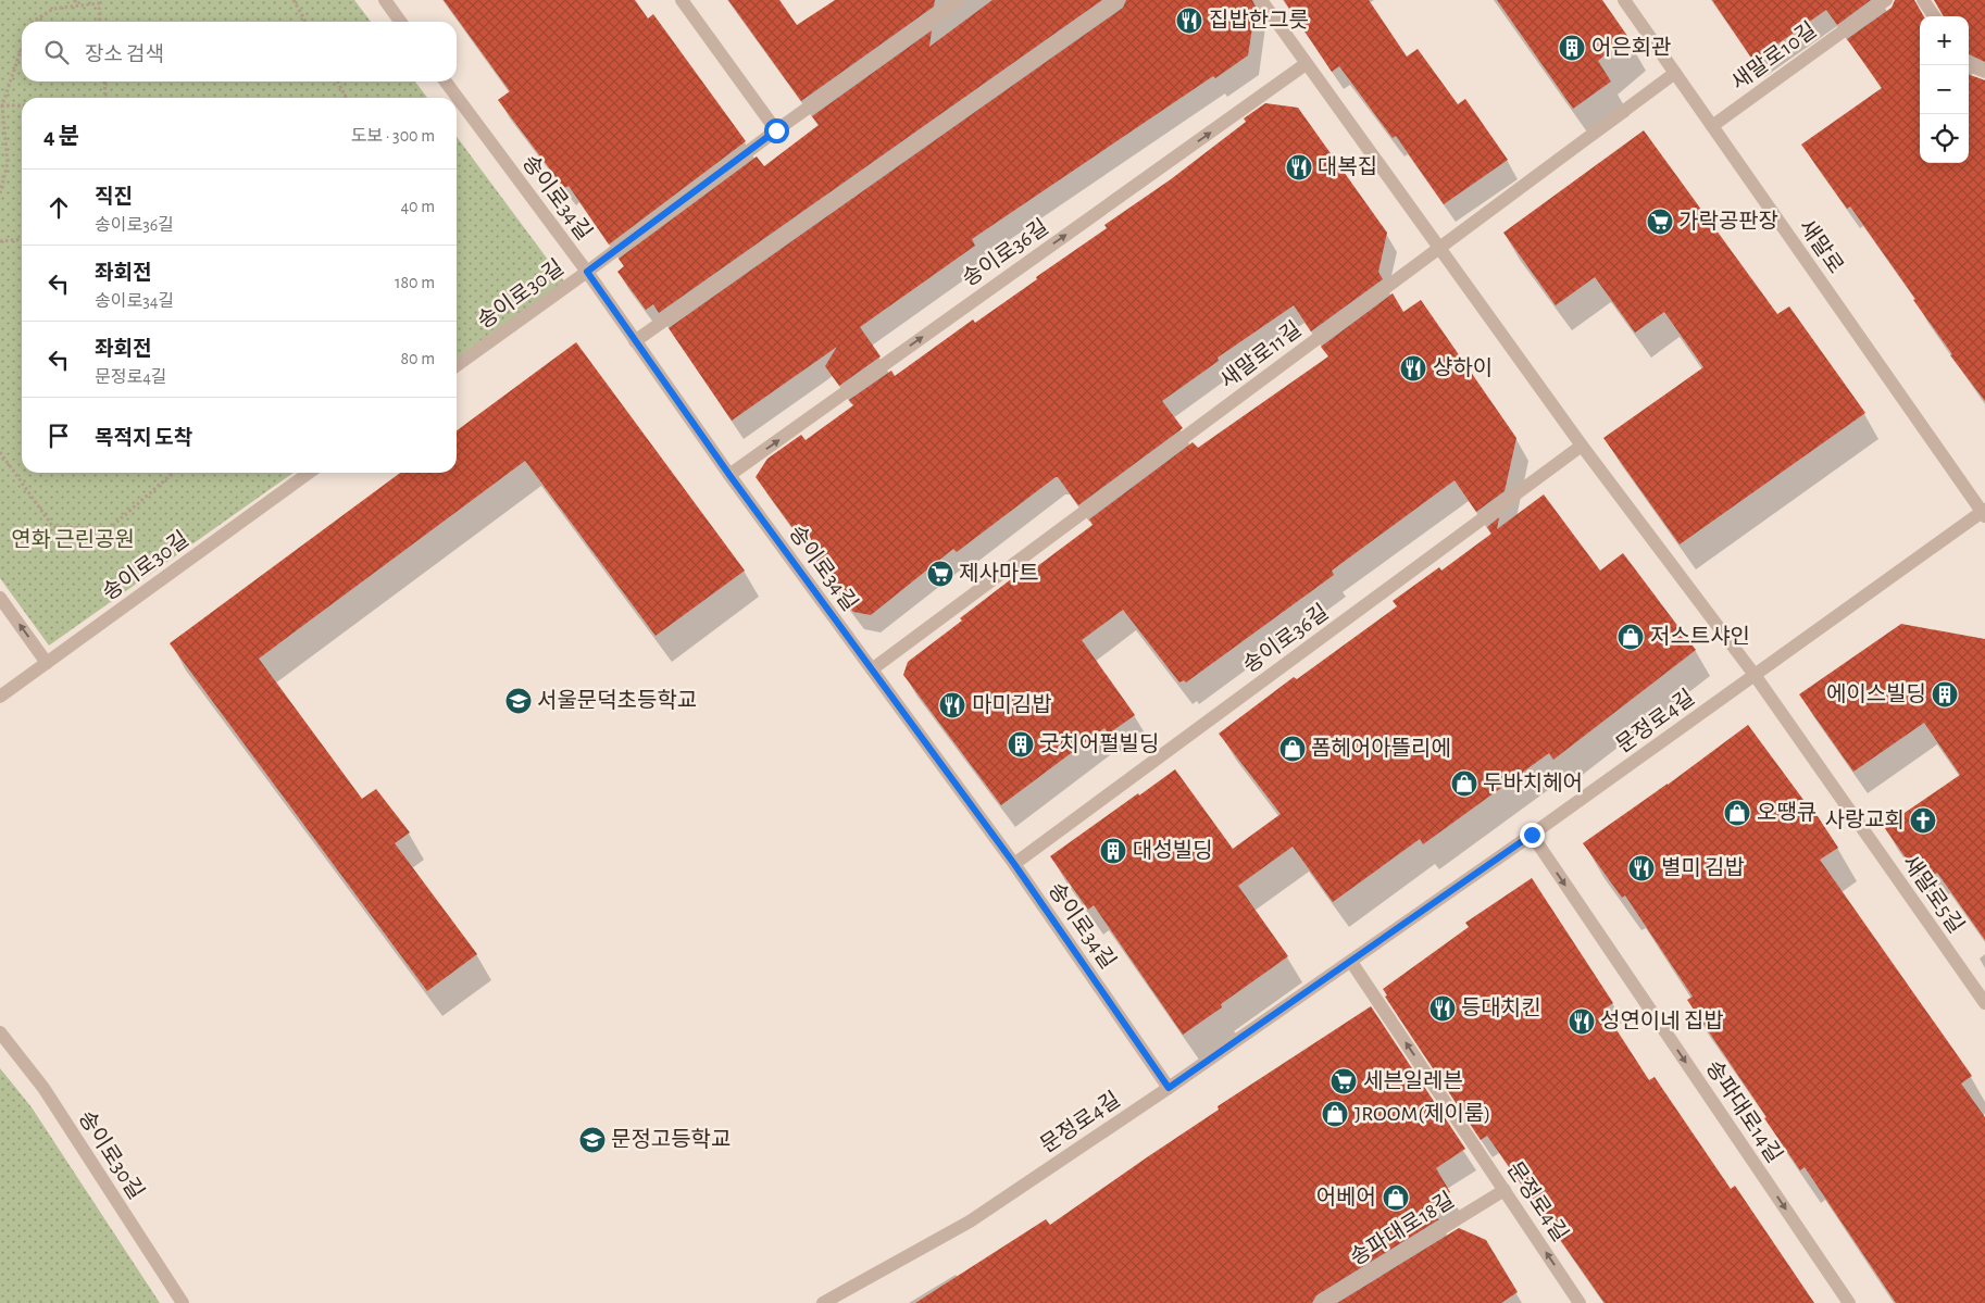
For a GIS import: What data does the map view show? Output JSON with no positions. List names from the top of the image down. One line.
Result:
{"streets":{"street":["새말로10길","송이로34길","새말로","송이로36길","송이로30길","새말로11길","문정로4길","새말로5길","송파대로14길","송파대로18길"]},"crossings":[["새말로10길","새말로"],["송이로34길","송이로36길"],["송이로34길","송이로30길"],["송이로34길","새말로11길"],["송이로34길","문정로4길"],["새말로","새말로11길"],["새말로","문정로4길"],["문정로4길","새말로5길"],["문정로4길","송파대로14길"],["문정로4길","송파대로18길"]],"one_way":["송이로36길","송파대로14길"],"parks":["연화 근린공원"],"places":{"restaurant":["집밥한그릇","대복집","샹하이","마미김밥","별미 김밥","등대치킨","성연이네 집밥"],"building":["어은회관","에이스빌딩","굿치어펄빌딩","대성빌딩"],"supermarket":["가락공판장","제사마트","세븐일레븐"],"shop":["저스트샤인","폼헤어아뜰리에","두바치헤어","오땡큐","JROOM(제이룸)","어베어"],"school or university":["서울문덕초등학교","문정고등학교"],"church":["사랑교회"]},"page":{"map_buttons":["+","−"],"search":"장소 검색","heading":["4 분","도보 · 300 m"],"list":[["직진","송이로36길","40 m"],["좌회전","송이로34길","180 m"],["좌회전","문정로4길","80 m"],"목적지 도착"]}}
